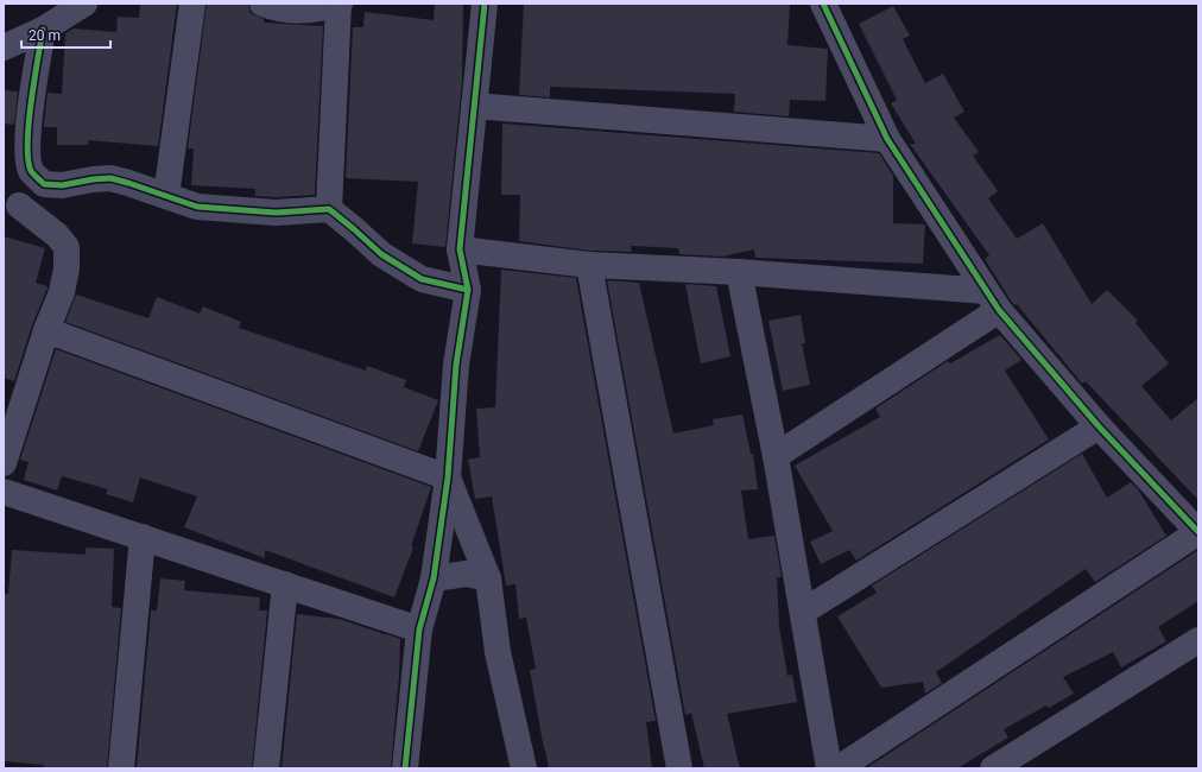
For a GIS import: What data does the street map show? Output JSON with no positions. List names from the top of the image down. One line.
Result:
{"scale_bar":"20 m"}
